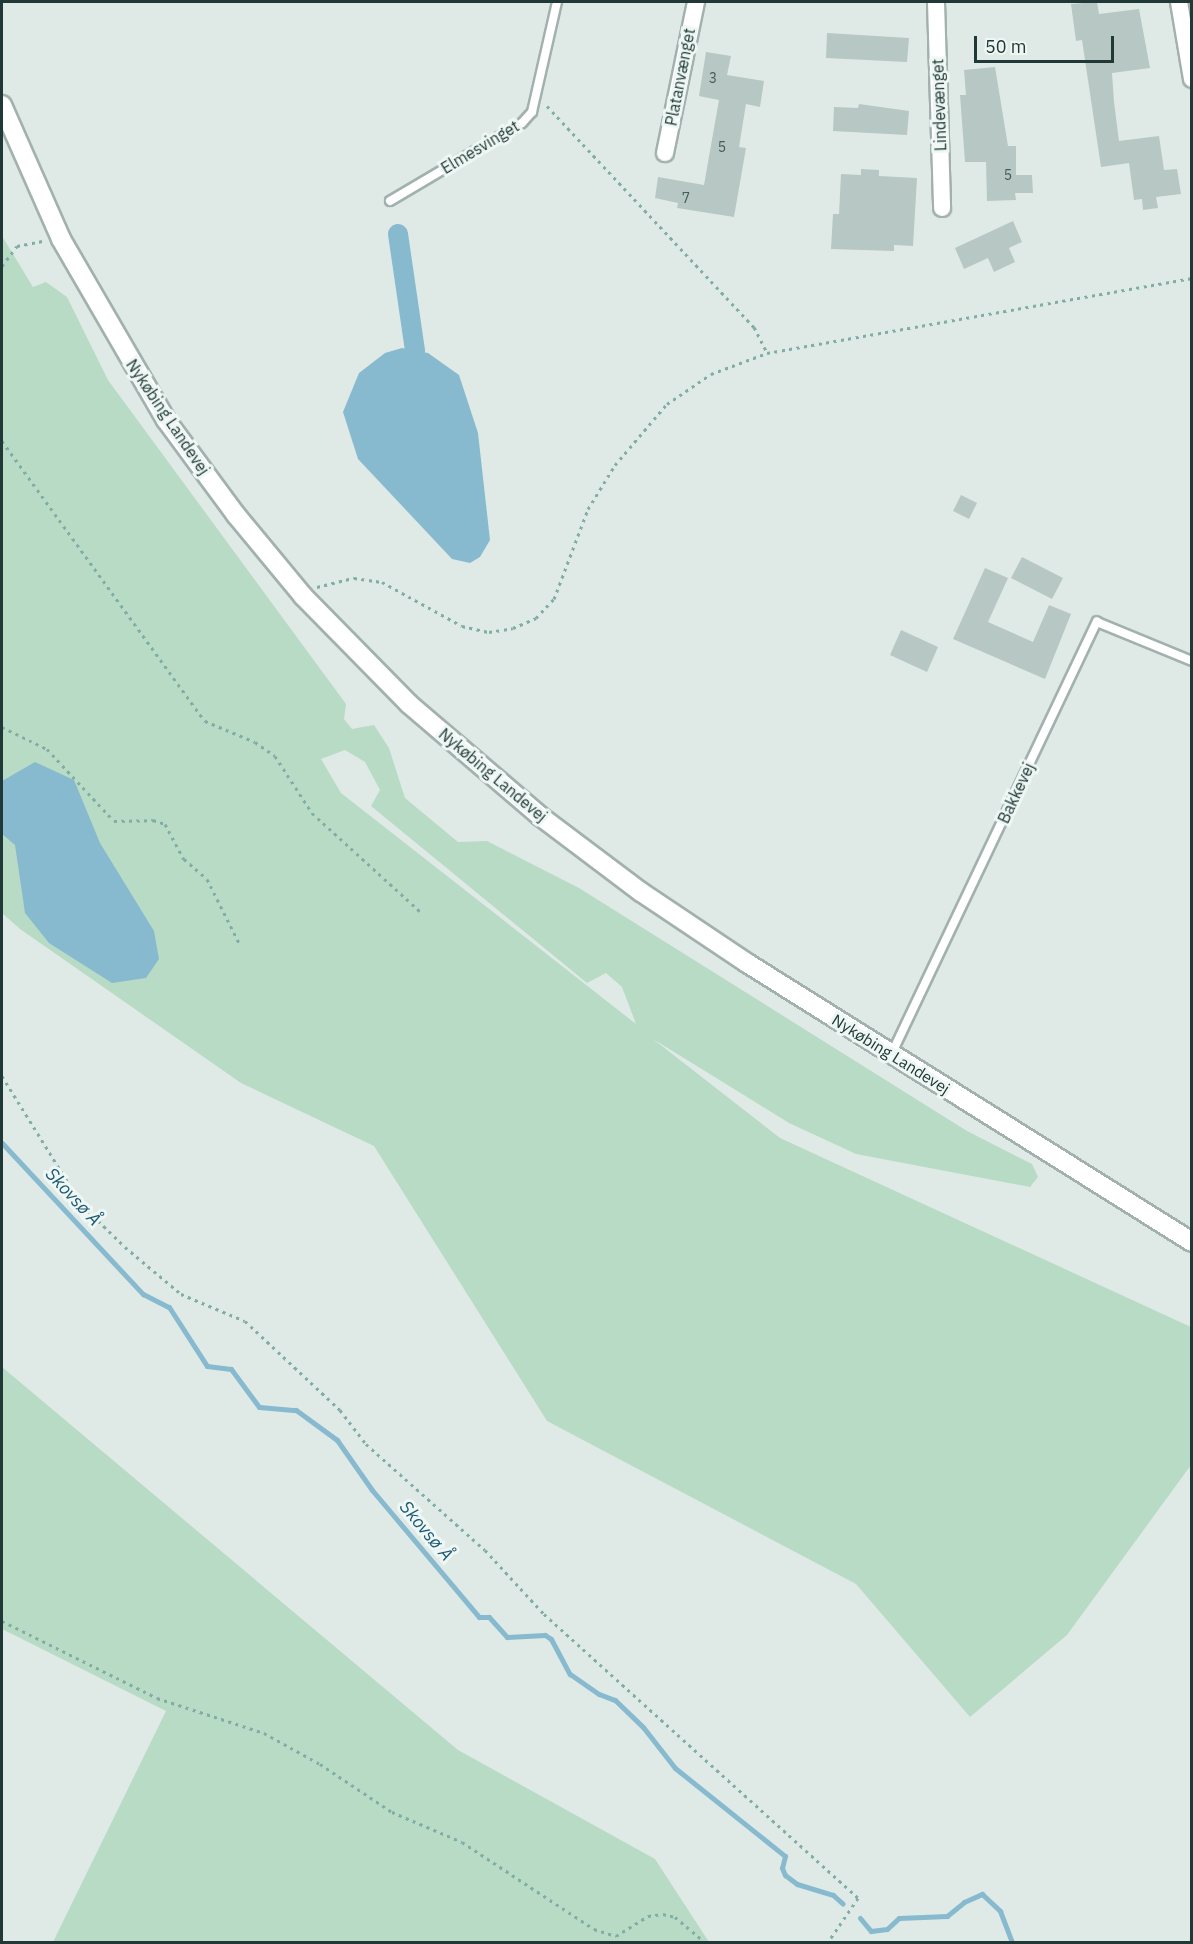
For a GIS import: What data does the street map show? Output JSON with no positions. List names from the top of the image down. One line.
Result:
{"streets":{"main road":["Nykøbing Landevej"],"street":["Platanvænget","Lindevænget"],"lane":["Elmesvinget","Bakkevej"]},"crossings":[["Nykøbing Landevej","Bakkevej"]],"water":["Skovsø Å"],"house_numbers":["3","5","5","7"],"scale_bar":"50 m"}
